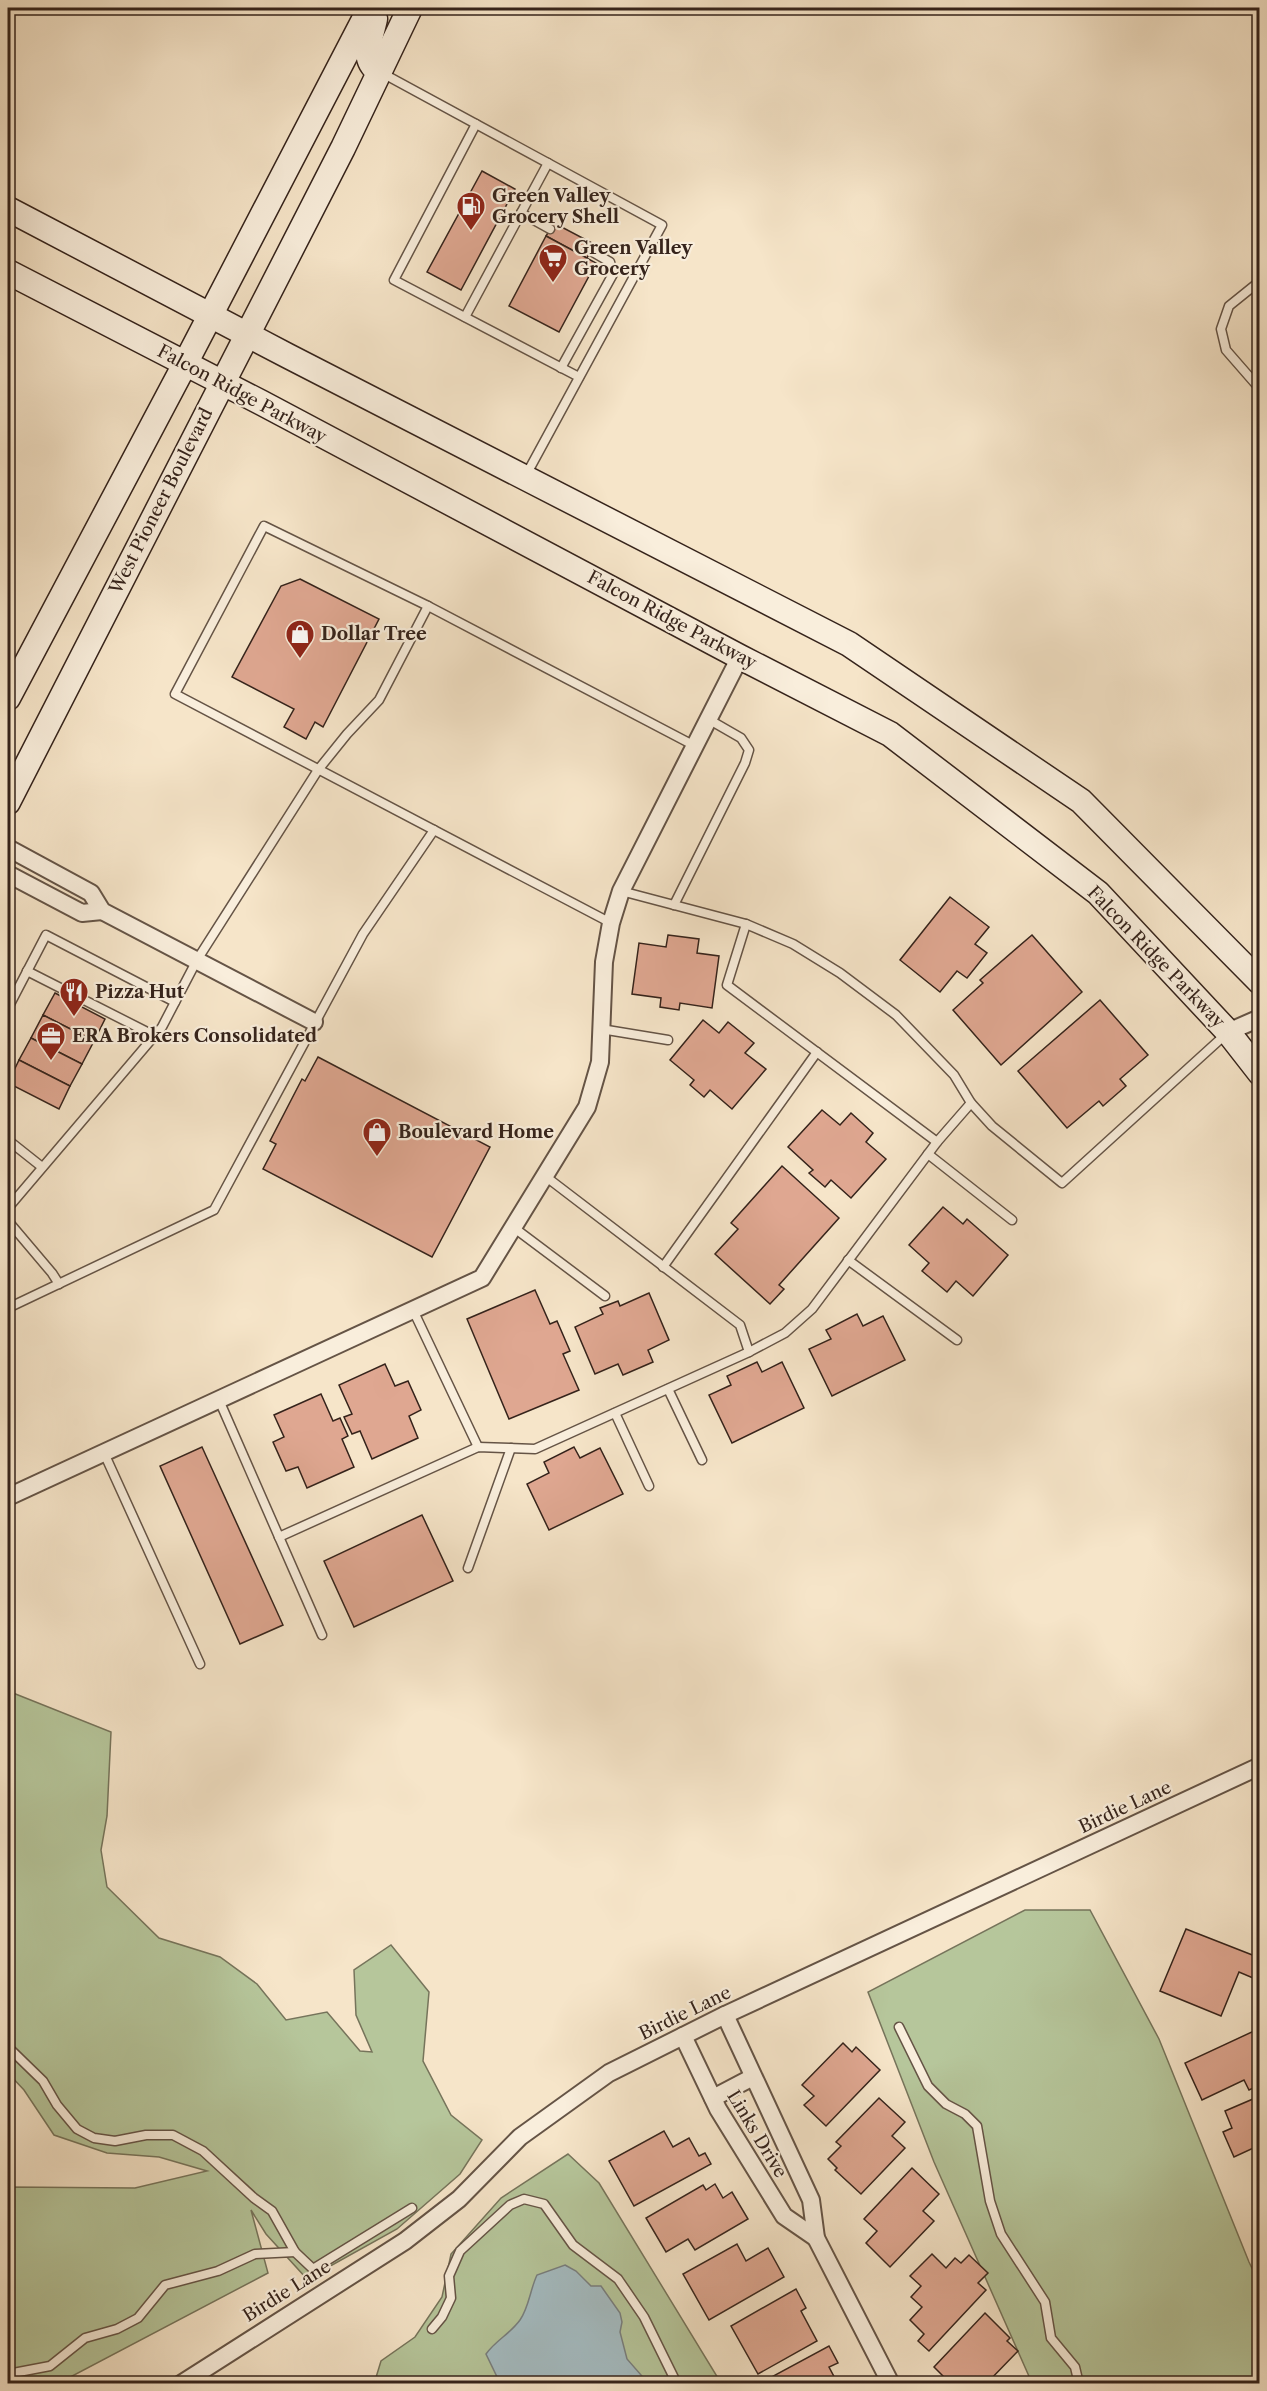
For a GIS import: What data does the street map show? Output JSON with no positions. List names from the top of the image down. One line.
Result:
{"streets":{"main road":["Falcon Ridge Parkway","West Pioneer Boulevard"],"street":["Birdie Lane","Links Drive"]},"crossings":[["Falcon Ridge Parkway","West Pioneer Boulevard"],["Birdie Lane","Links Drive"]],"places":{"fuel station":["Green Valley Grocery Shell"],"supermarket":["Green Valley Grocery"],"shop":["Dollar Tree","Boulevard Home"],"restaurant":["Pizza Hut"],"office":["ERA Brokers Consolidated"]}}
